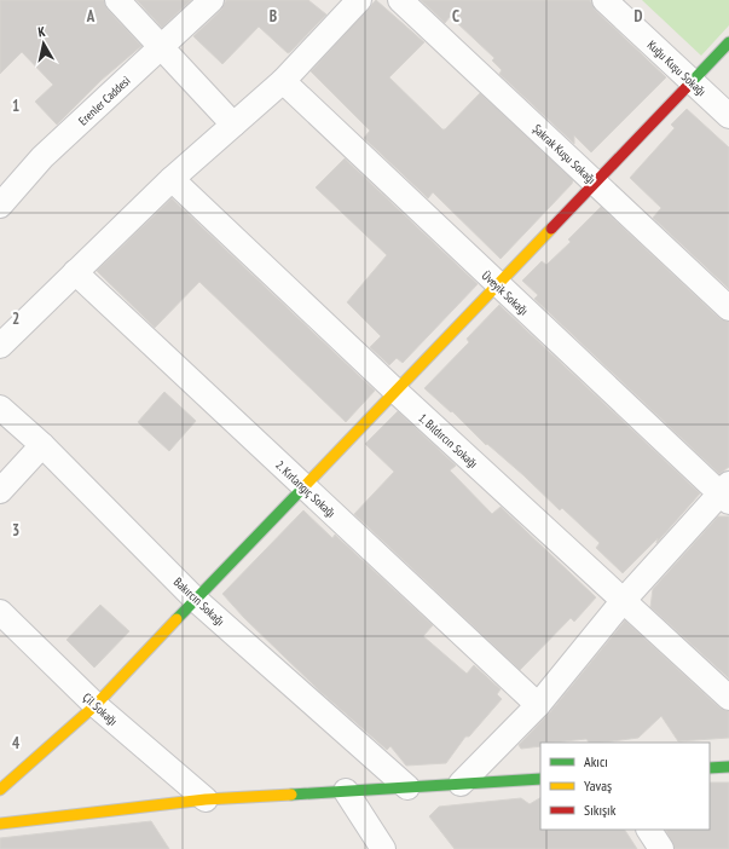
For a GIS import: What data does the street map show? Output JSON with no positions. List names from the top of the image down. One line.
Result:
{"streets":{"street":["Kuğu Kuşu Sokağı","Erenler Caddesi","Şakrak Kuşu Sokağı","Üveyik Sokağı","1. Bıldırcın Sokağı","2. Kırlangıç Sokağı","Bakırcın Sokağı","Çil Sokağı"]},"legend":["Akıcı","Yavaş","Sıkışık"],"north":"top","grid":{"columns":["A","B","C","D"],"rows":["1","2","3","4"]}}
